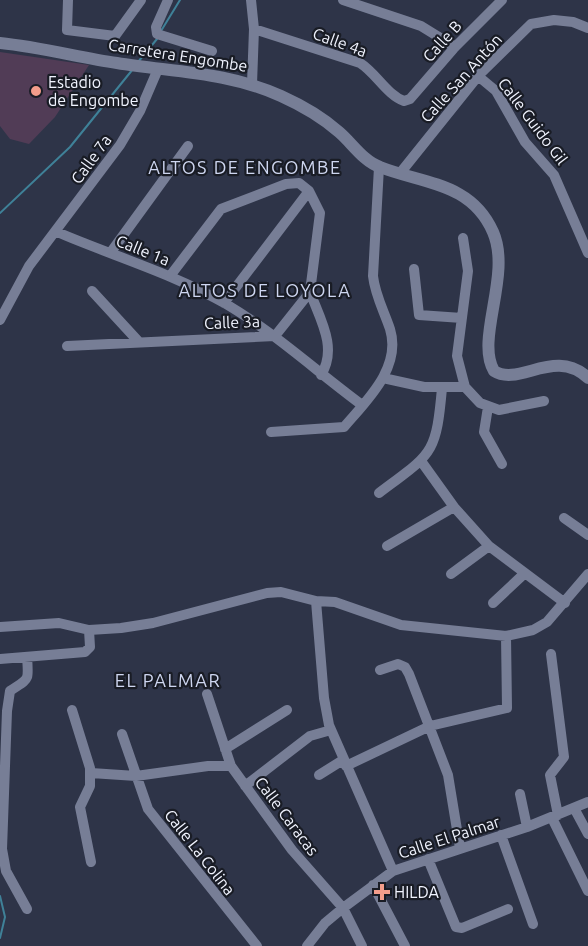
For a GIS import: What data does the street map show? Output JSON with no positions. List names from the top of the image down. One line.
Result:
{"streets":{"street":["Calle B","Calle 4a","Carretera Engombe","Calle San Antón","Calle Guido Gil","Calle 7a","Calle 1a","Calle 3a","Calle Caracas","Calle El Palmar","Calle La Colina"]},"crossings":[["Calle B","Calle 4a"],["Carretera Engombe","Calle San Antón"],["Carretera Engombe","Calle 7a"],["Calle San Antón","Calle Guido Gil"],["Calle 7a","Calle 1a"],["Calle 1a","Calle 3a"],["Calle Caracas","Calle El Palmar"]],"districts":["ALTOS DE ENGOMBE","ALTOS DE LOYOLA","EL PALMAR"],"places":{"other":["Estadio de Engombe"],"health":["HILDA"]}}
